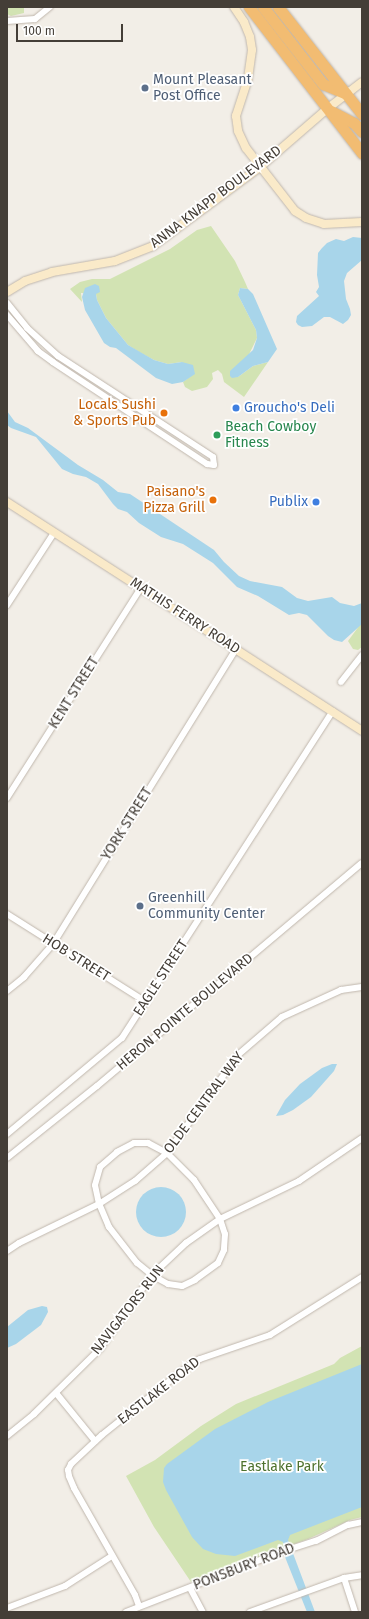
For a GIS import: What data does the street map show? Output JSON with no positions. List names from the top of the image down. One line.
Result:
{"streets":{"street":["ANNA KNAPP BOULEVARD","MATHIS FERRY ROAD","KENT STREET","YORK STREET","HOB STREET","EAGLE STREET","HERON POINTE BOULEVARD","OLDE CENTRAL WAY","NAVIGATORS RUN","EASTLAKE ROAD","PONSBURY ROAD"]},"crossings":[["MATHIS FERRY ROAD","KENT STREET"],["MATHIS FERRY ROAD","YORK STREET"],["MATHIS FERRY ROAD","EAGLE STREET"],["YORK STREET","HOB STREET"],["HOB STREET","EAGLE STREET"]],"parks":["Eastlake Park"],"places":["Mount Pleasant Post Office","Groucho's Deli","Locals Sushi & Sports Pub","Beach Cowboy Fitness","Paisano's Pizza Grill","Publix","Greenhill Community Center"],"scale_bar":"100 m"}
